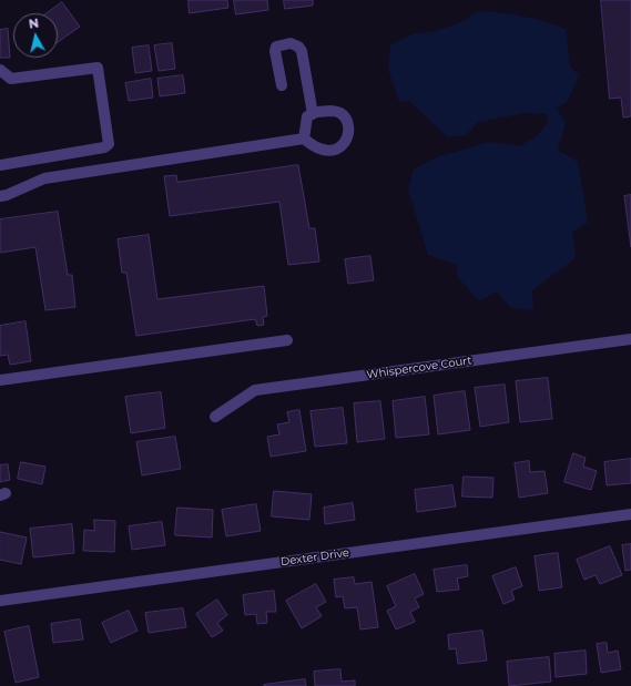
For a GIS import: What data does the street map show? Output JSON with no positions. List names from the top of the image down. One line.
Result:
{"streets":{"street":["Whispercove Court","Dexter Drive"]},"north":"top"}
